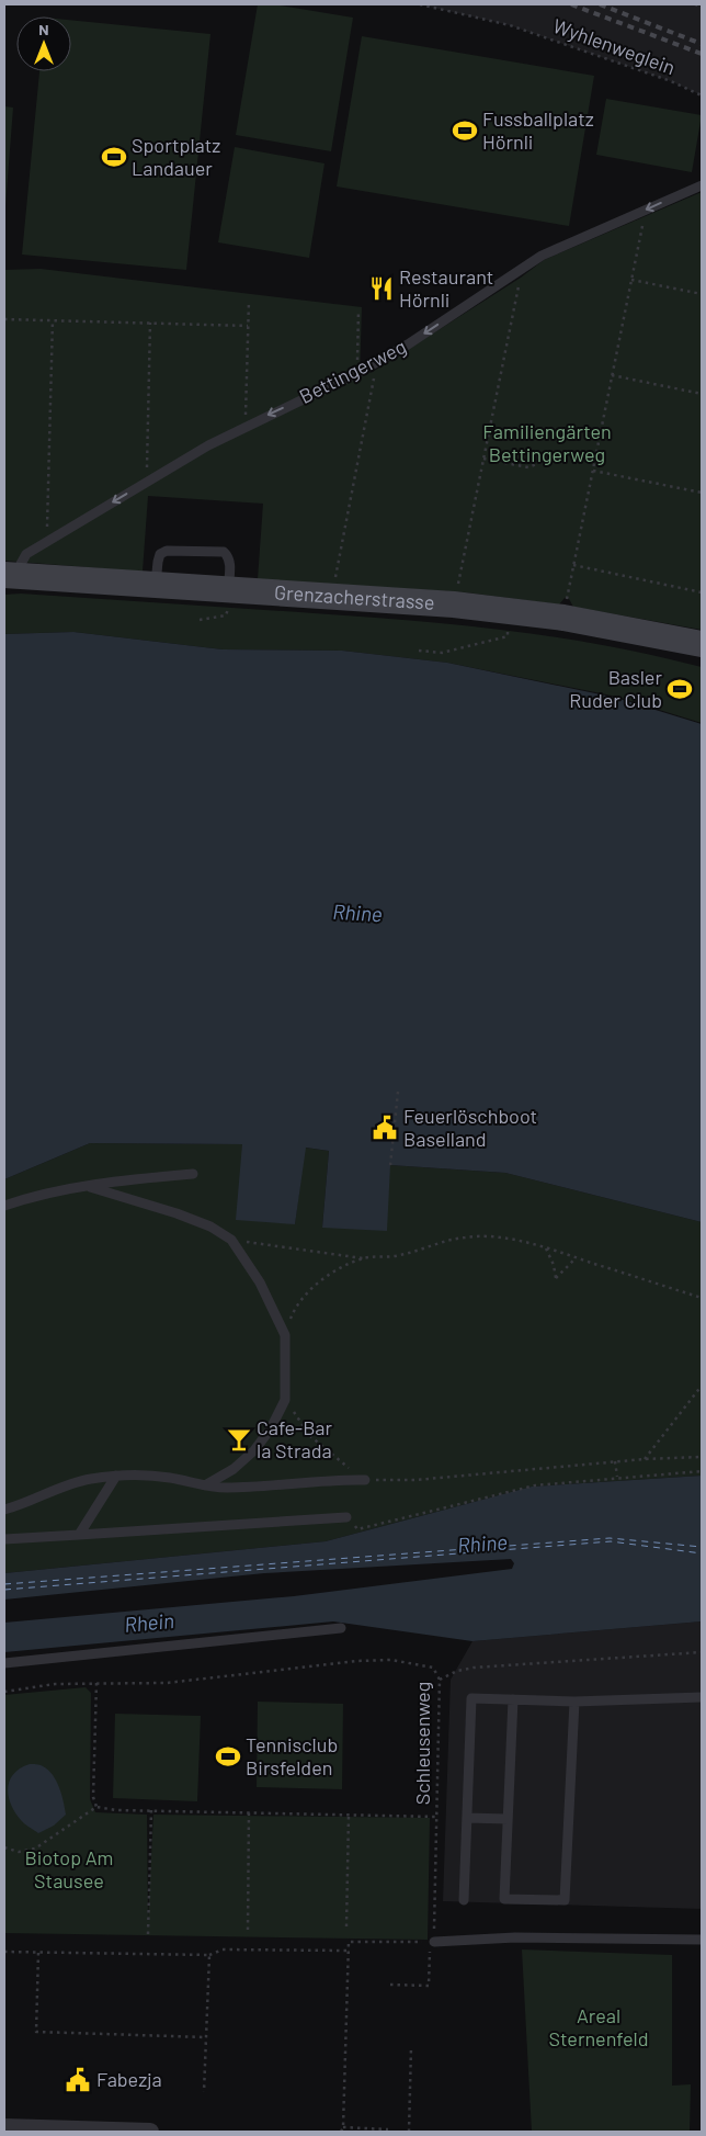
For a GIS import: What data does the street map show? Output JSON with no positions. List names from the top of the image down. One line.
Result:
{"streets":{"main road":["Grenzacherstrasse"],"lane":["Bettingerweg"],"path":["Wyhlenweglein","Schleusenweg"]},"crossings":[["Bettingerweg","Grenzacherstrasse"]],"one_way":["Bettingerweg"],"water":["Rhine","Rhein"],"parks":["Familiengärten Bettingerweg","Biotop Am Stausee","Areal Sternenfeld"],"places":{"sports":["Fussballplatz Hörnli","Sportplatz Landauer","Basler Ruder Club","Tennisclub Birsfelden"],"restaurant":["Restaurant Hörnli"],"public building":["Feuerlöschboot Baselland","Fabezja"],"bar":["Cafe-Bar la Strada"]},"north":"top"}
